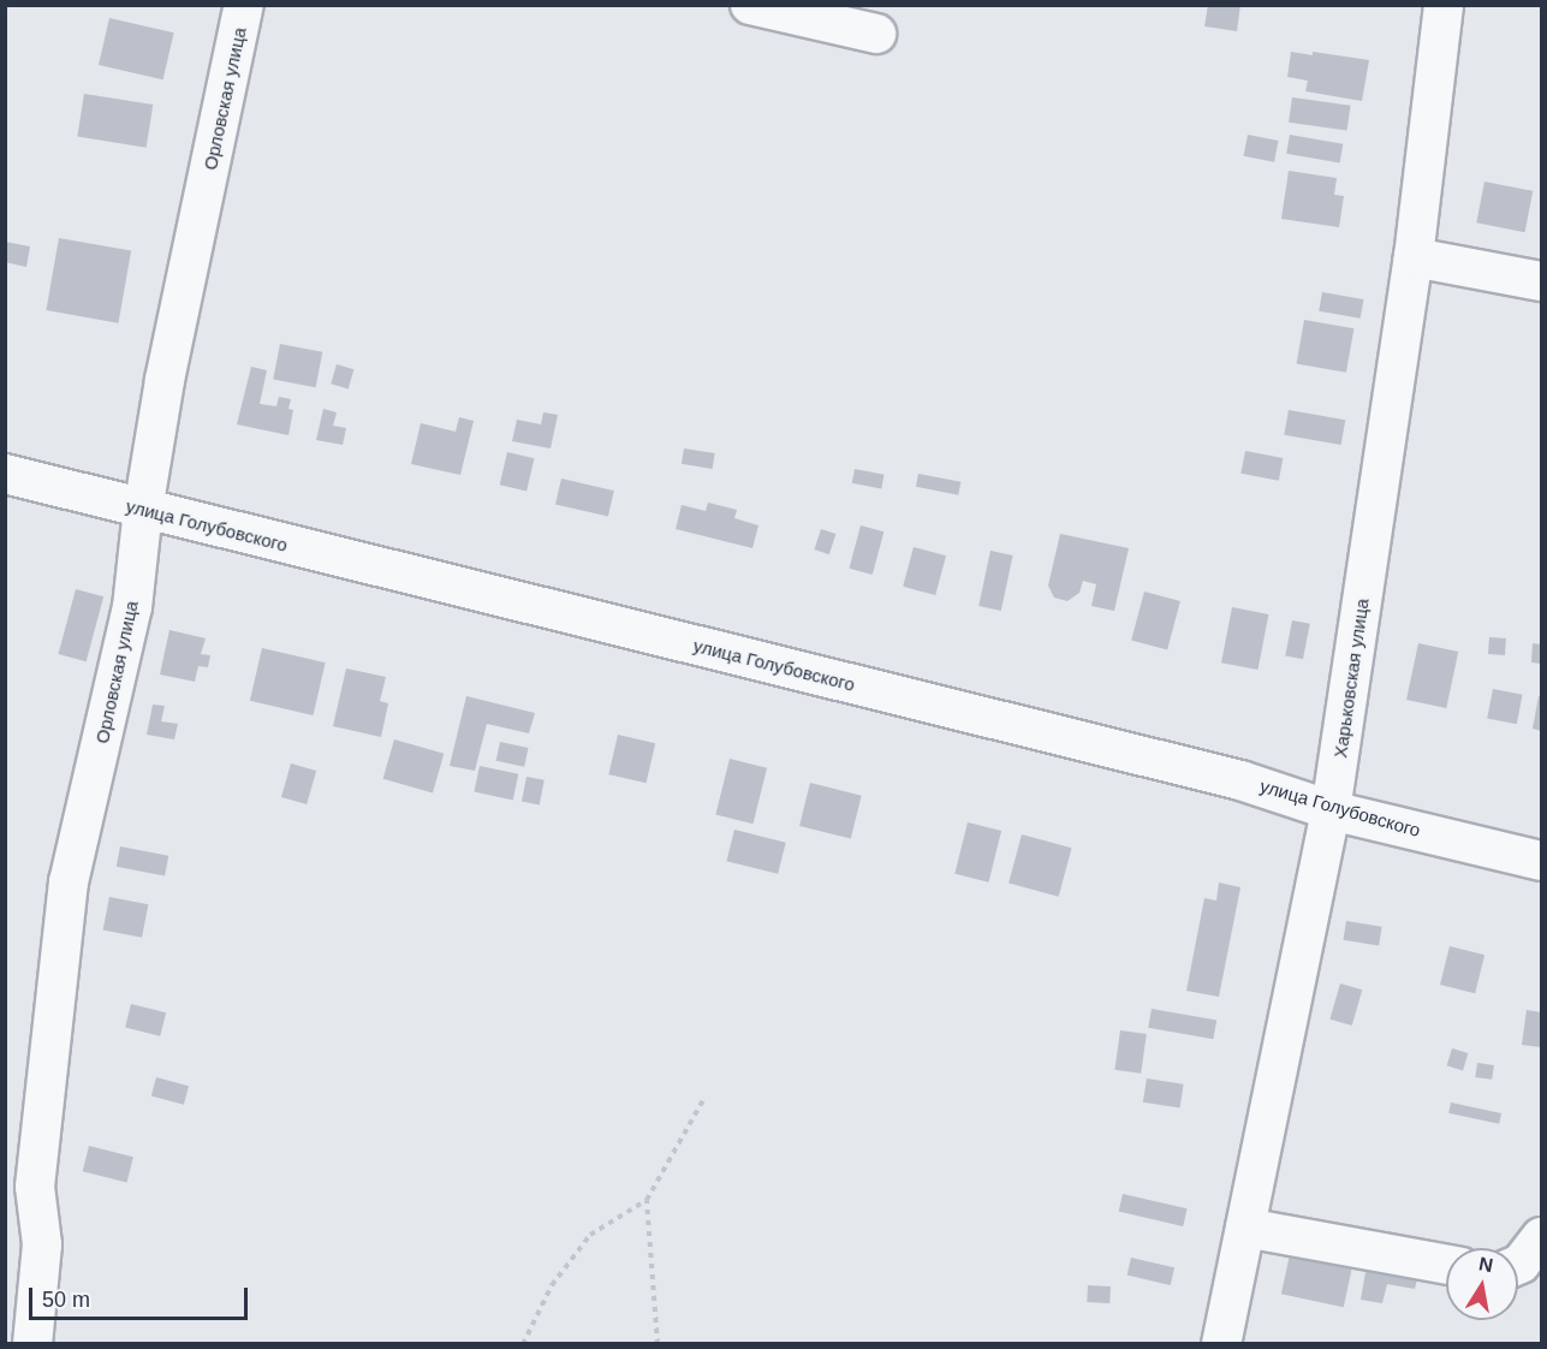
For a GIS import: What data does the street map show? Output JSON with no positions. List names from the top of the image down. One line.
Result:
{"streets":{"street":["Орловская улица","улица Голубовского","Харьковская улица"]},"crossings":[["Орловская улица","улица Голубовского"],["улица Голубовского","Харьковская улица"]],"scale_bar":"50 m","north":"top"}
